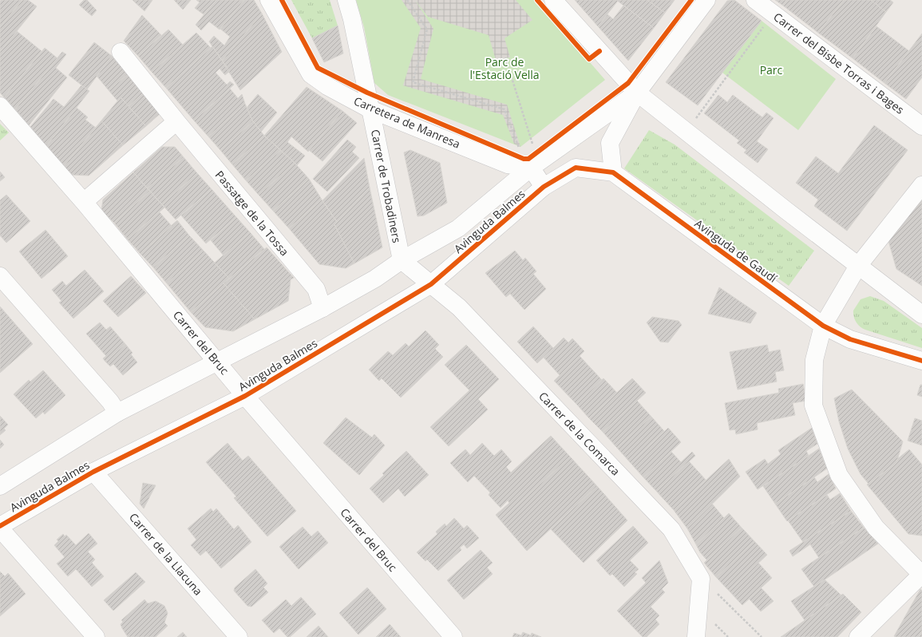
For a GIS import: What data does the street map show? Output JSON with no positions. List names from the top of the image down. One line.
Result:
{"streets":{"street":["Carrer del Bisbe Torras i Bages","Carretera de Manresa","Carrer de Trobadiners","Passatge de la Tossa","Avinguda Balmes","Avinguda de Gaudí","Carrer del Bruc","Carrer de la Comarca","Carrer de la Llacuna"]},"crossings":[["Carretera de Manresa","Carrer de Trobadiners"],["Carretera de Manresa","Avinguda Balmes"],["Carrer de Trobadiners","Avinguda Balmes"],["Carrer de Trobadiners","Carrer de la Comarca"],["Passatge de la Tossa","Avinguda Balmes"],["Avinguda Balmes","Avinguda de Gaudí"],["Avinguda Balmes","Carrer del Bruc"],["Avinguda Balmes","Carrer de la Comarca"],["Avinguda Balmes","Carrer de la Llacuna"]],"parks":["Parc de l'Estació Vella","Parc"]}
